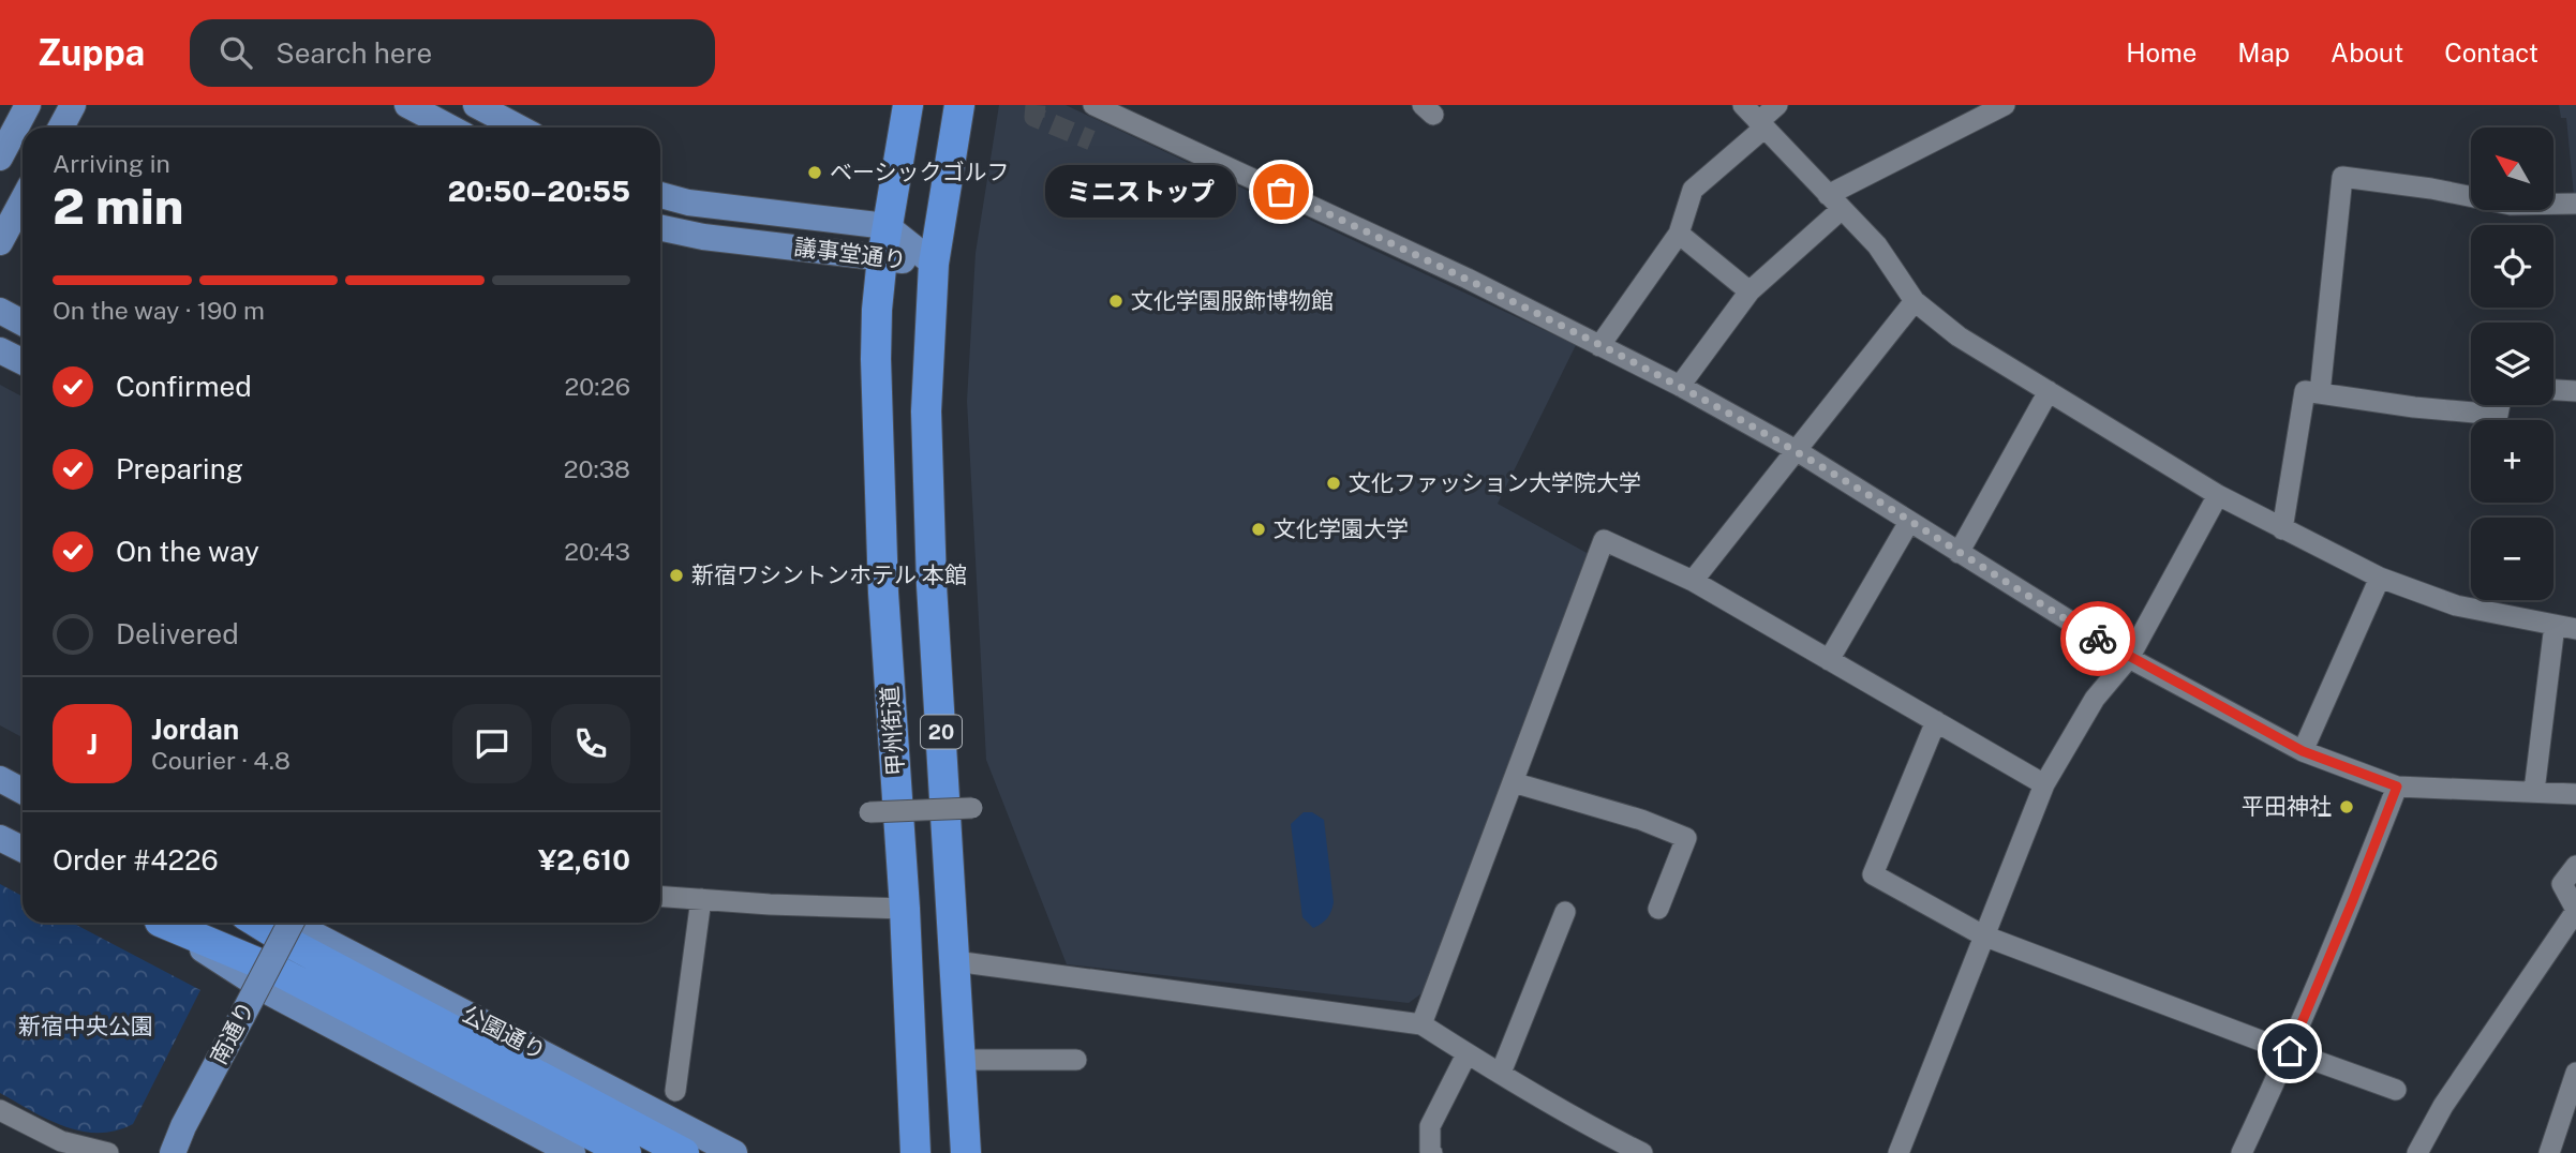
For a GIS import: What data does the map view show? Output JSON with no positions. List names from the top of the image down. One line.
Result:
{"streets":{"highway":["甲州街道","20"],"main road":["議事堂通り","南通り","公園通り"]},"crossings":[["議事堂通り","甲州街道"],["議事堂通り","20"],["甲州街道","20"]],"parks":["新宿中央公園"],"places":["ベーシックゴルフ","ミニストップ","文化学園服飾博物館","文化ファッション大学院大学","文化学園大学","新宿ワシントンホテル 本館","平田神社"],"north":"top left","page":{"header":"Zuppa","search":"Search here","nav":["Home","Map","About","Contact"],"map_buttons":["+","−"],"heading":["2 min","Arriving in","20:50–20:55"],"panel":["Jordan","Courier · 4.8","Order #4226","¥2,610"],"bubble":"ミニストップ","bar":"On the way · 190 m","list":[["Confirmed","20:26"],["Preparing","20:38"],["On the way","20:43"],"Delivered"],"round":"J"}}
